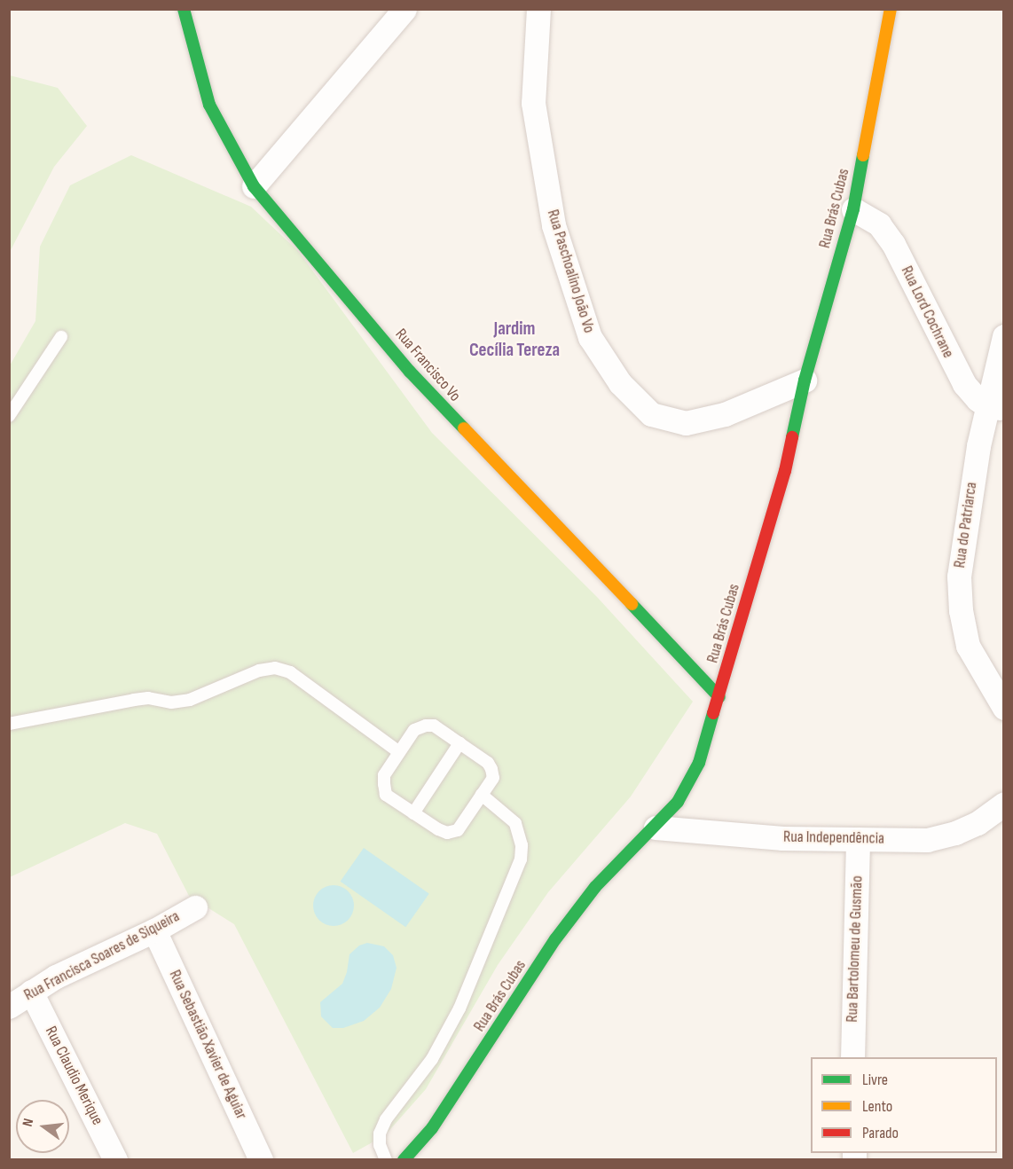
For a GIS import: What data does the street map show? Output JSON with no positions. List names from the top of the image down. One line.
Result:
{"streets":{"street":["Rua Brás Cubas","Rua Paschoalino João Vo","Rua Lord Cochrane","Rua Francisco Vo","Rua do Patriarca","Rua Independência","Rua Bartolomeu de Gusmão","Rua Francisca Soares de Siqueira","Rua Sebastião Xavier de Aguiar","Rua Claudio Merique"]},"crossings":[["Rua Brás Cubas","Rua Paschoalino João Vo"],["Rua Brás Cubas","Rua Lord Cochrane"],["Rua Brás Cubas","Rua Francisco Vo"],["Rua Brás Cubas","Rua Independência"],["Rua Lord Cochrane","Rua do Patriarca"],["Rua Independência","Rua Bartolomeu de Gusmão"],["Rua Francisca Soares de Siqueira","Rua Sebastião Xavier de Aguiar"],["Rua Francisca Soares de Siqueira","Rua Claudio Merique"]],"districts":["Jardim Cecília Tereza"],"legend":["Livre","Lento","Parado"],"north":"left"}
